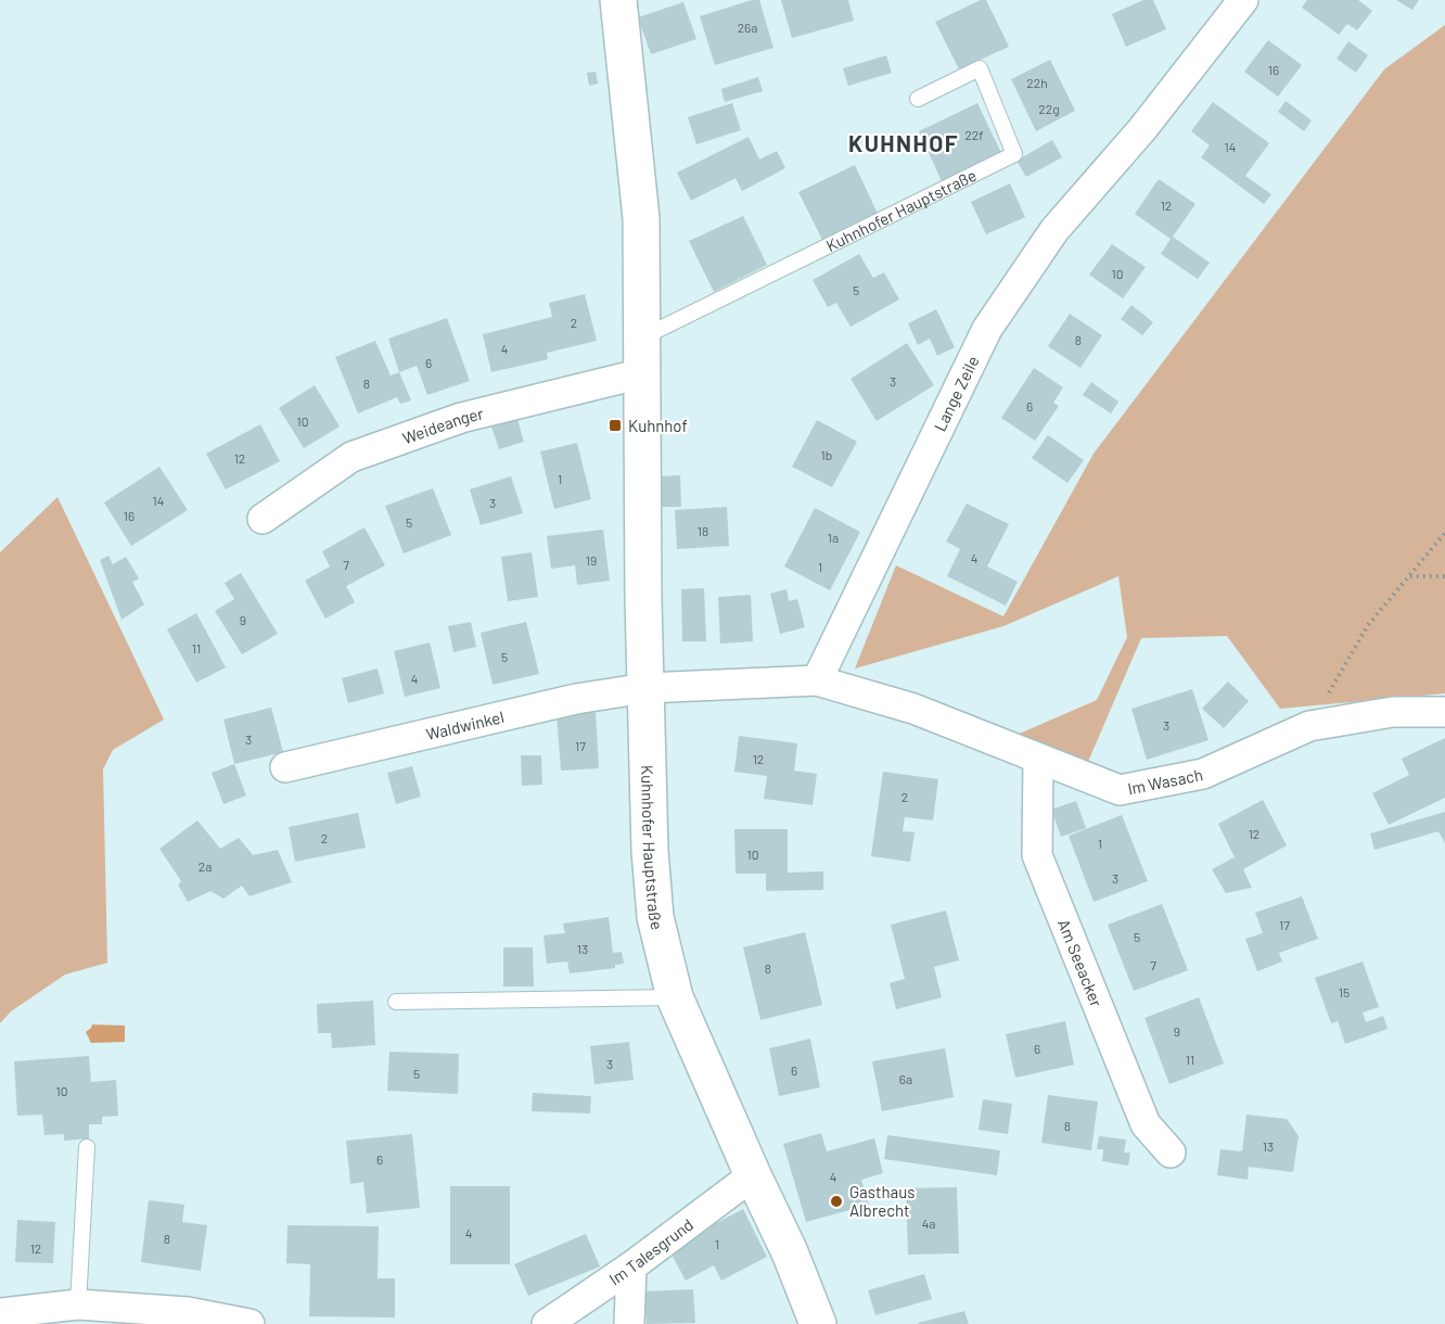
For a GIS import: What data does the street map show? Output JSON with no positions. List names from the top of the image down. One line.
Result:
{"streets":{"street":["Kuhnhofer Hauptstraße","Lange Zeile","Weideanger","Waldwinkel","Im Wasach","Am Seeacker","Im Talesgrund"]},"crossings":[["Kuhnhofer Hauptstraße","Weideanger"],["Kuhnhofer Hauptstraße","Waldwinkel"],["Kuhnhofer Hauptstraße","Im Talesgrund"],["Lange Zeile","Im Wasach"],["Im Wasach","Am Seeacker"]],"districts":["KUHNHOF"],"places":{"transit":["Kuhnhof"],"other":["Gasthaus Albrecht"]},"house_numbers":["26a","16","22h","22g","22f","14","12","10","5","2","8","4","6","3","8","6","10","1b","12","1","14","3","16","5","18","1a","4","19","7","1","9","11","5","4","3","3","17","12","2","12","2","1","10","2a","3","17","5","13","7","8","15","9","6","11","3","6","5","6a","10","8","13","6","4","4a","4","8","1","12"]}
